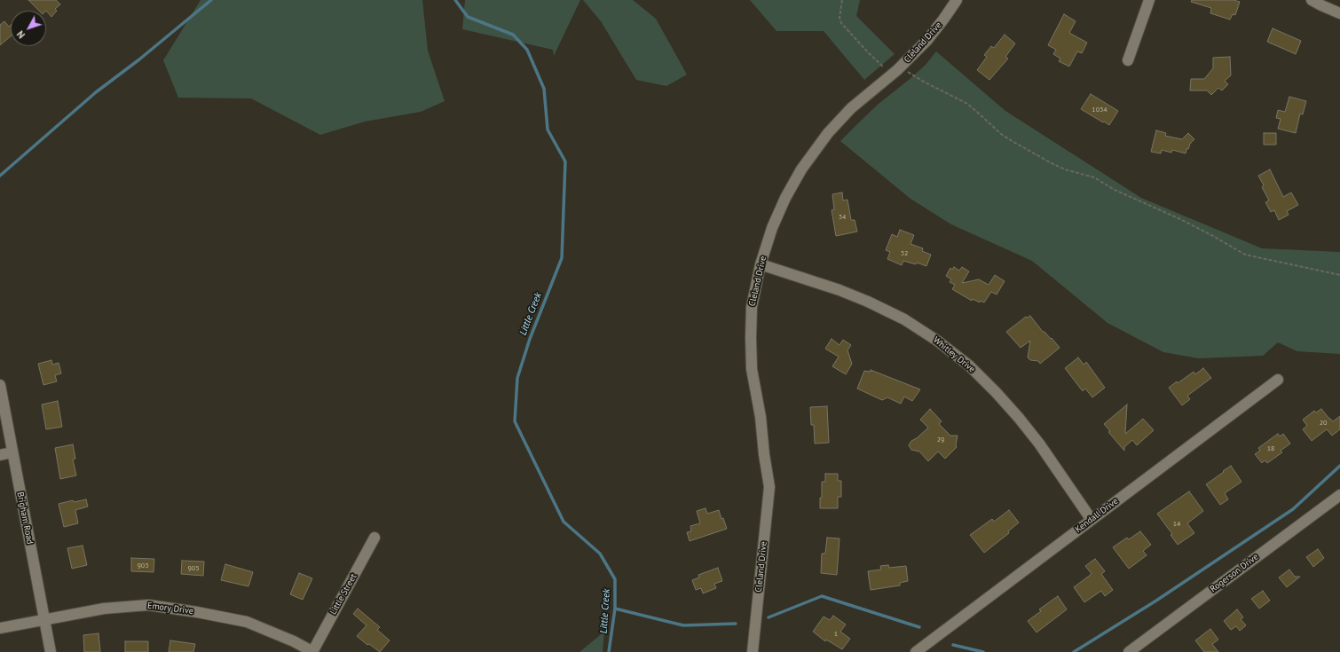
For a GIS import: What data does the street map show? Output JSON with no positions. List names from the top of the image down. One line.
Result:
{"streets":{"street":["Cleland Drive","Whitley Drive","Kendall Drive","Brigham Road","Rogerson Drive","Little Street","Emory Drive"]},"crossings":[["Cleland Drive","Whitley Drive"],["Whitley Drive","Kendall Drive"],["Brigham Road","Emory Drive"],["Little Street","Emory Drive"]],"water":["Little Creek"],"house_numbers":["1034","34","32","20","29","18","14","903","905","1"],"north":"bottom left"}
